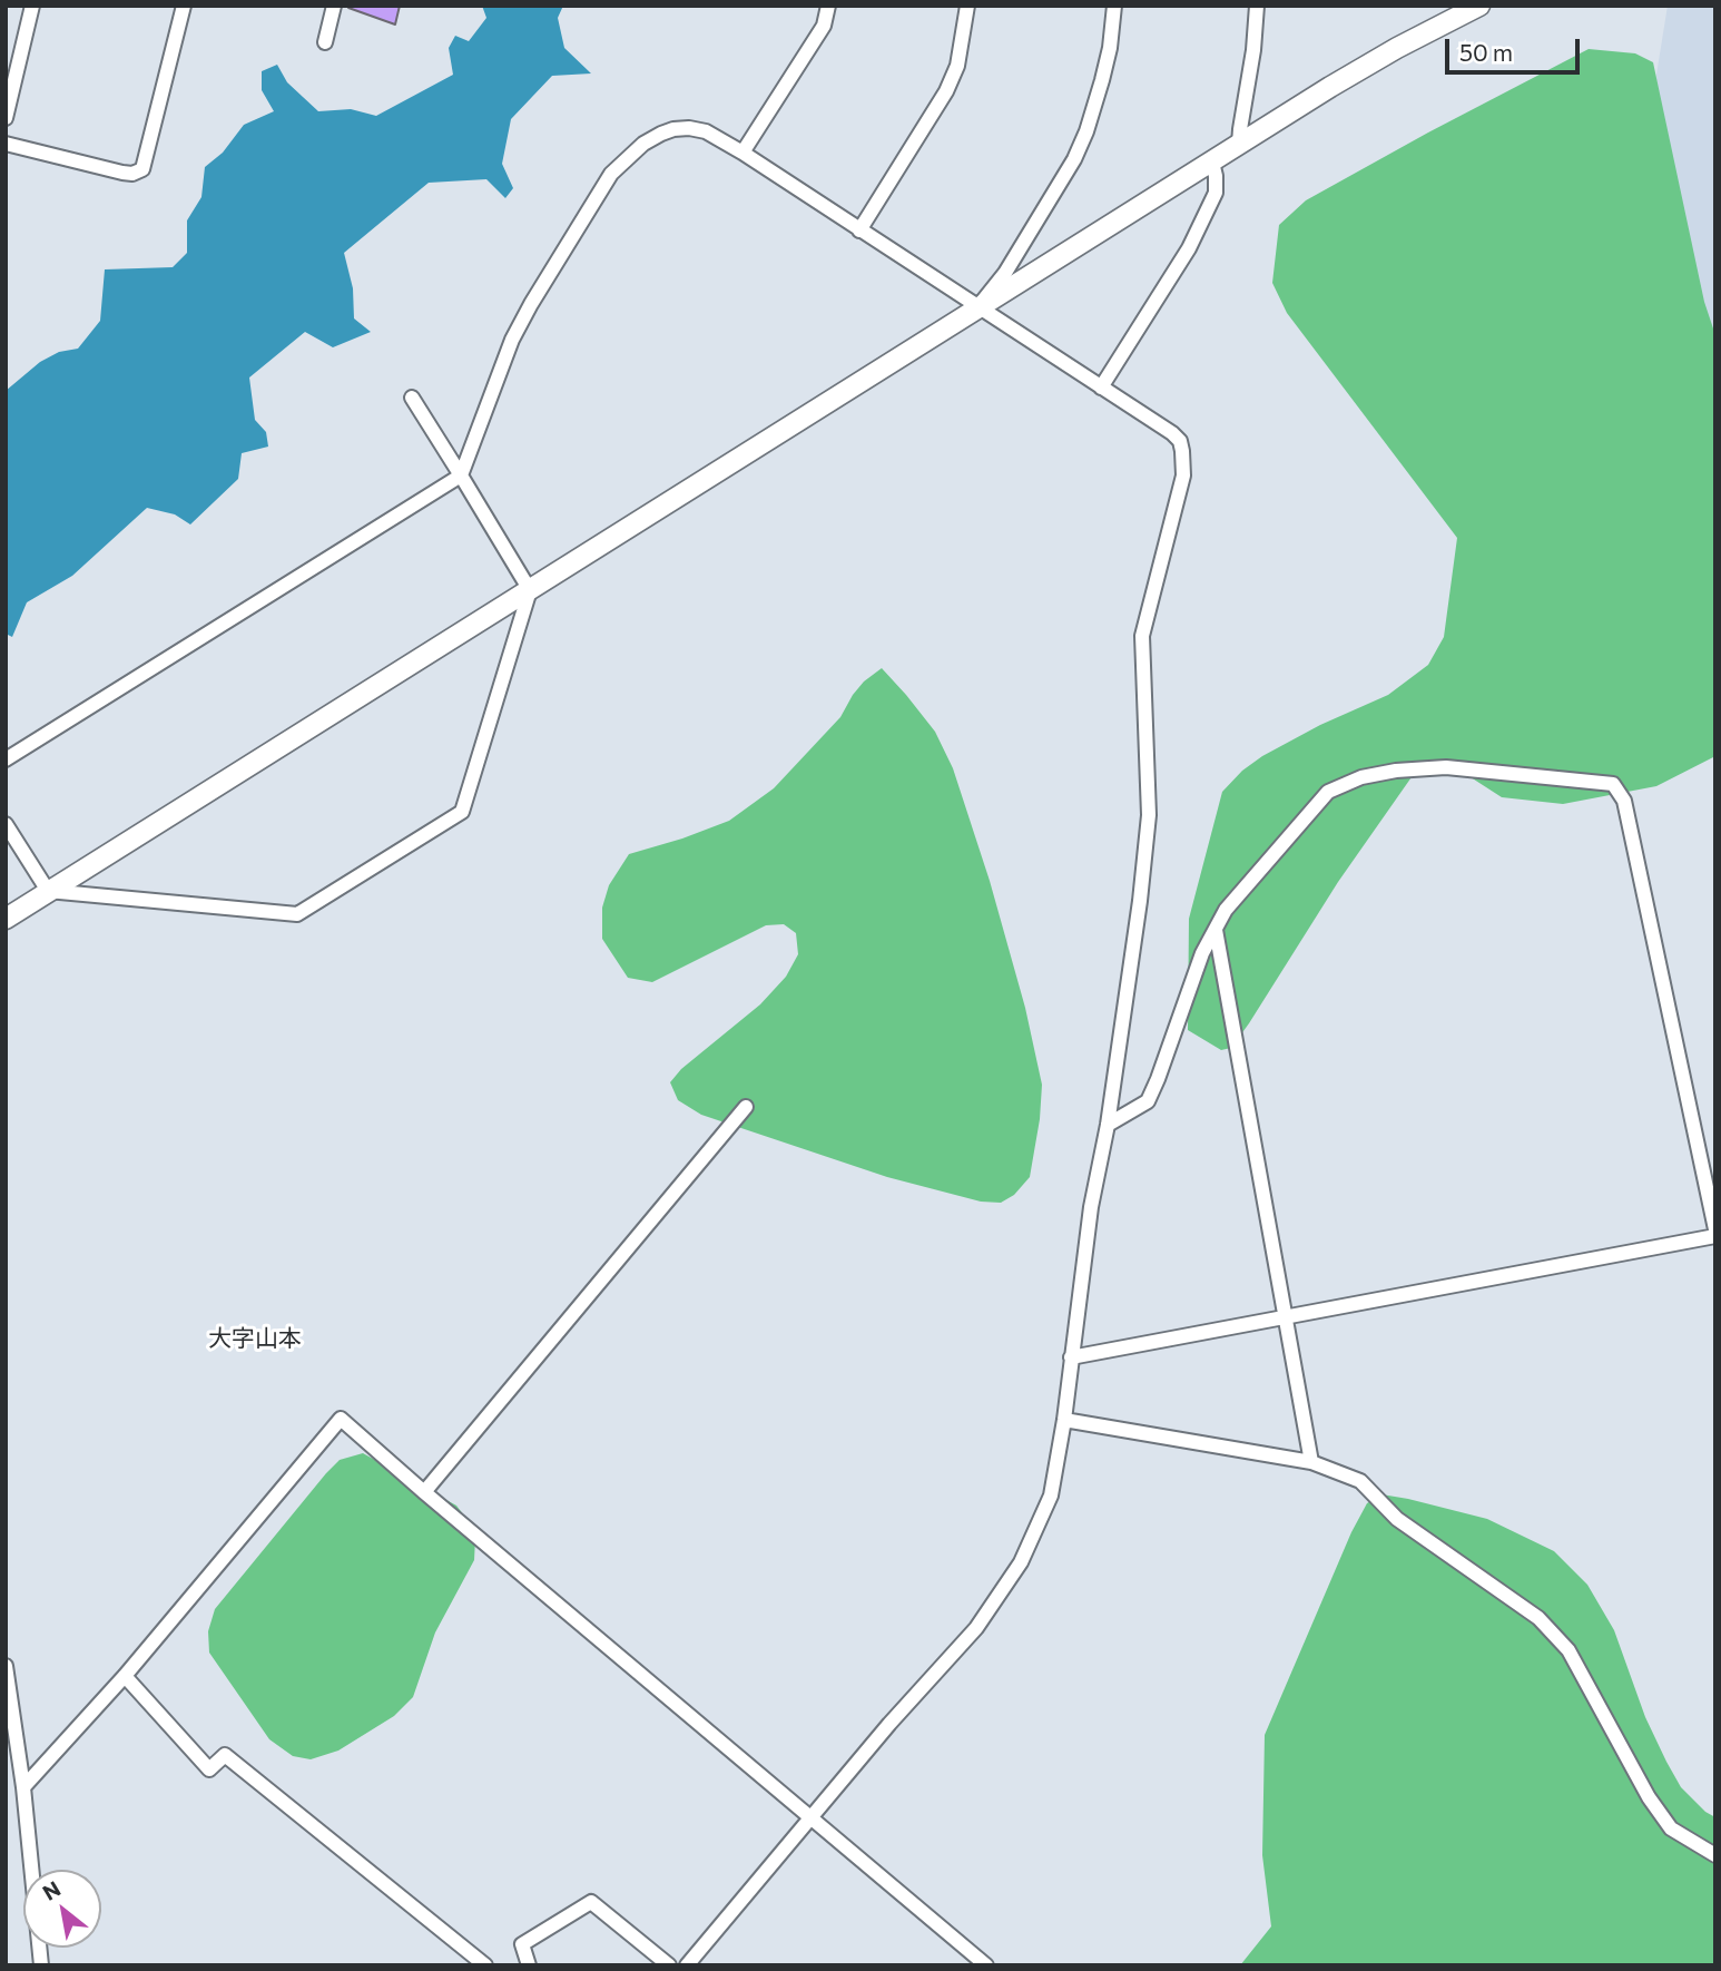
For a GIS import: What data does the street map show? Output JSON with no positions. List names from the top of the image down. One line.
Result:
{"districts":["大字山本"],"scale_bar":"50 m","north":"top left"}
